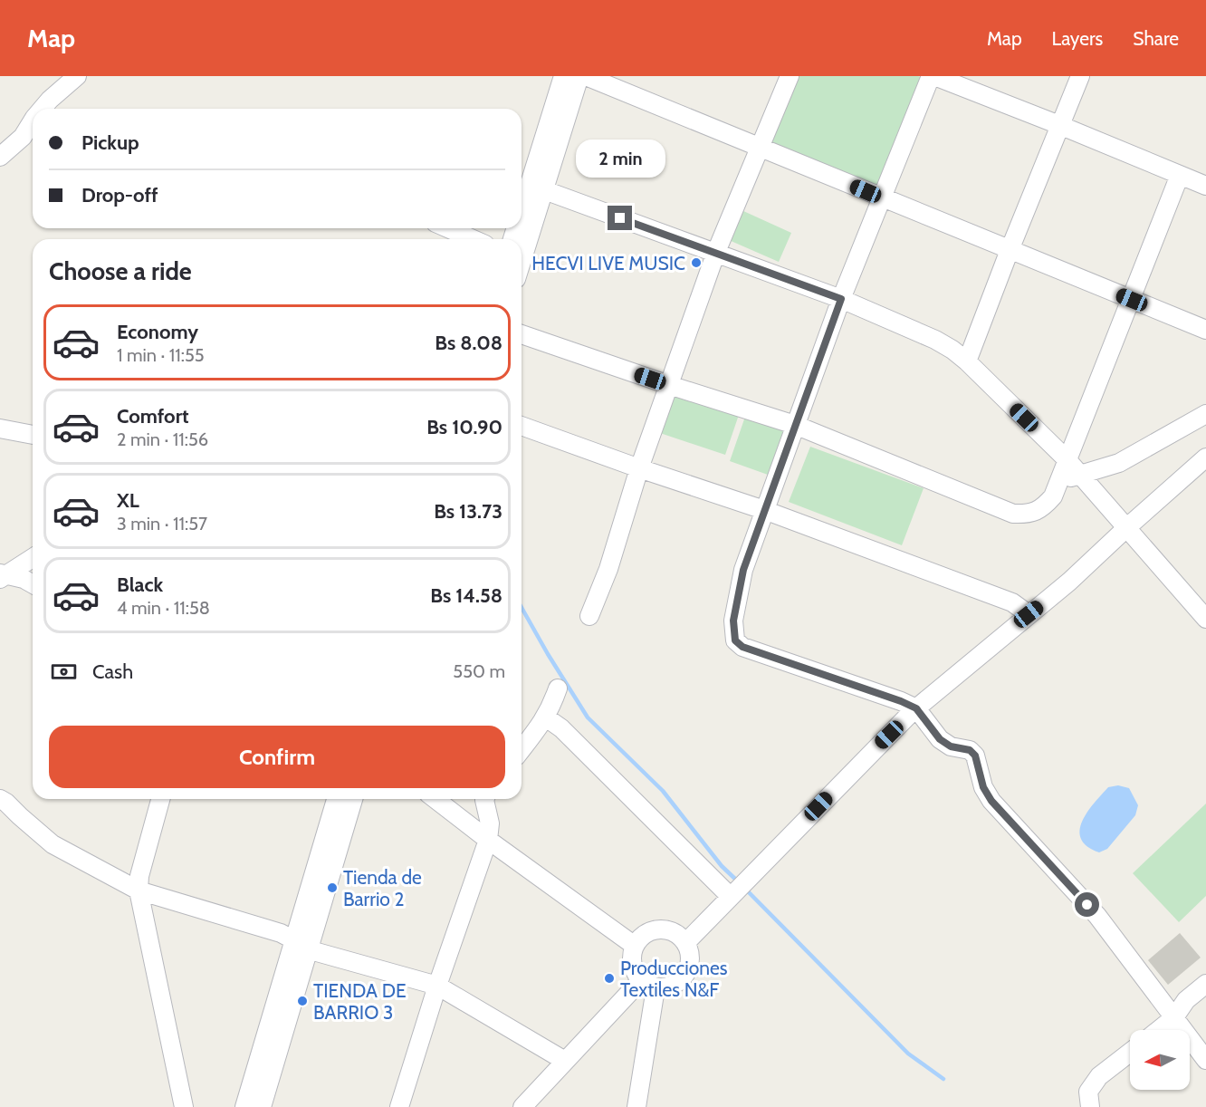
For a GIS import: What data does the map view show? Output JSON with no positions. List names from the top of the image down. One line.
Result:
{"places":["HECVI LIVE MUSIC","Tienda de Barrio 2","Producciones Textiles N&F","TIENDA DE BARRIO 3"],"north":"left","page":{"header":"Map","nav":["Map","Layers","Share"],"banner":["Pickup","Drop-off"],"bubble":"2 min","heading":"Choose a ride","list":[{"name":"Economy","note":"1 min · 11:55","value":"Bs 8.08"},{"name":"Comfort","note":"2 min · 11:56","value":"Bs 10.90"},{"name":"XL","note":"3 min · 11:57","value":"Bs 13.73"},{"name":"Black","note":"4 min · 11:58","value":"Bs 14.58"}],"pay":["Cash","550 m"],"buttons":"Confirm"}}
